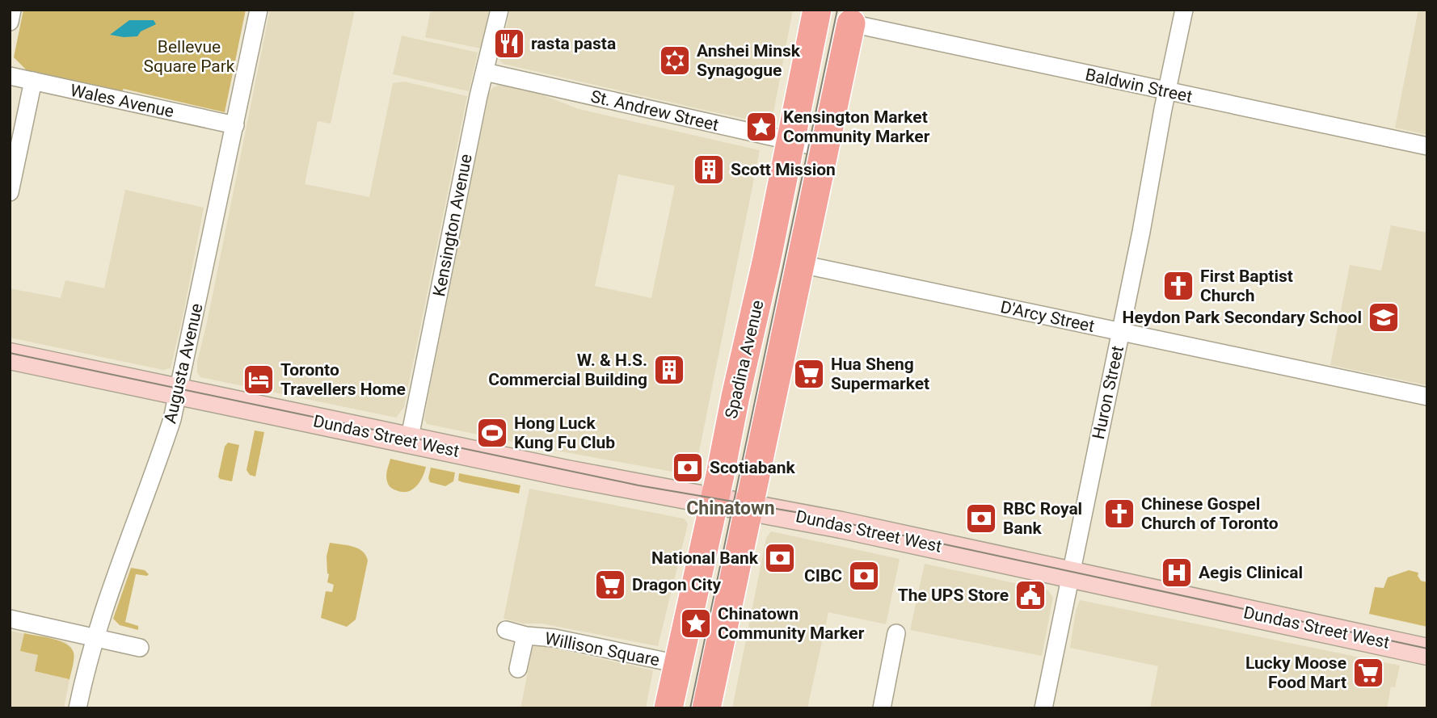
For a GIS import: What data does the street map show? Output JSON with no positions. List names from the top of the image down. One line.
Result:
{"streets":{"main road":["Spadina Avenue","Dundas Street West"],"street":["Baldwin Street","Wales Avenue","St. Andrew Street","Kensington Avenue","D'Arcy Street","Augusta Avenue","Huron Street","Willison Square"]},"crossings":[["Baldwin Street","Spadina Avenue"],["Baldwin Street","Huron Street"],["Wales Avenue","Augusta Avenue"],["St. Andrew Street","Kensington Avenue"],["St. Andrew Street","Spadina Avenue"],["Kensington Avenue","Dundas Street West"],["D'Arcy Street","Spadina Avenue"],["D'Arcy Street","Huron Street"],["Spadina Avenue","Dundas Street West"],["Spadina Avenue","Willison Square"],["Augusta Avenue","Dundas Street West"],["Huron Street","Dundas Street West"]],"districts":["Chinatown"],"parks":["Bellevue Square Park"],"places":{"restaurant":["rasta pasta"],"synagogue":["Anshei Minsk Synagogue"],"place":["Kensington Market Community Marker","Chinatown Community Marker"],"building":["Scott Mission","W. & H.S. Commercial Building"],"church":["First Baptist Church","Chinese Gospel Church of Toronto"],"school or university":["Heydon Park Secondary School"],"supermarket":["Hua Sheng Supermarket","Dragon City","Lucky Moose Food Mart"],"hotel":["Toronto Travellers Home"],"sports":["Hong Luck Kung Fu Club"],"bank":["Scotiabank","RBC Royal Bank","National Bank","CIBC"],"hospital":["Aegis Clinical"],"public building":["The UPS Store"]}}
